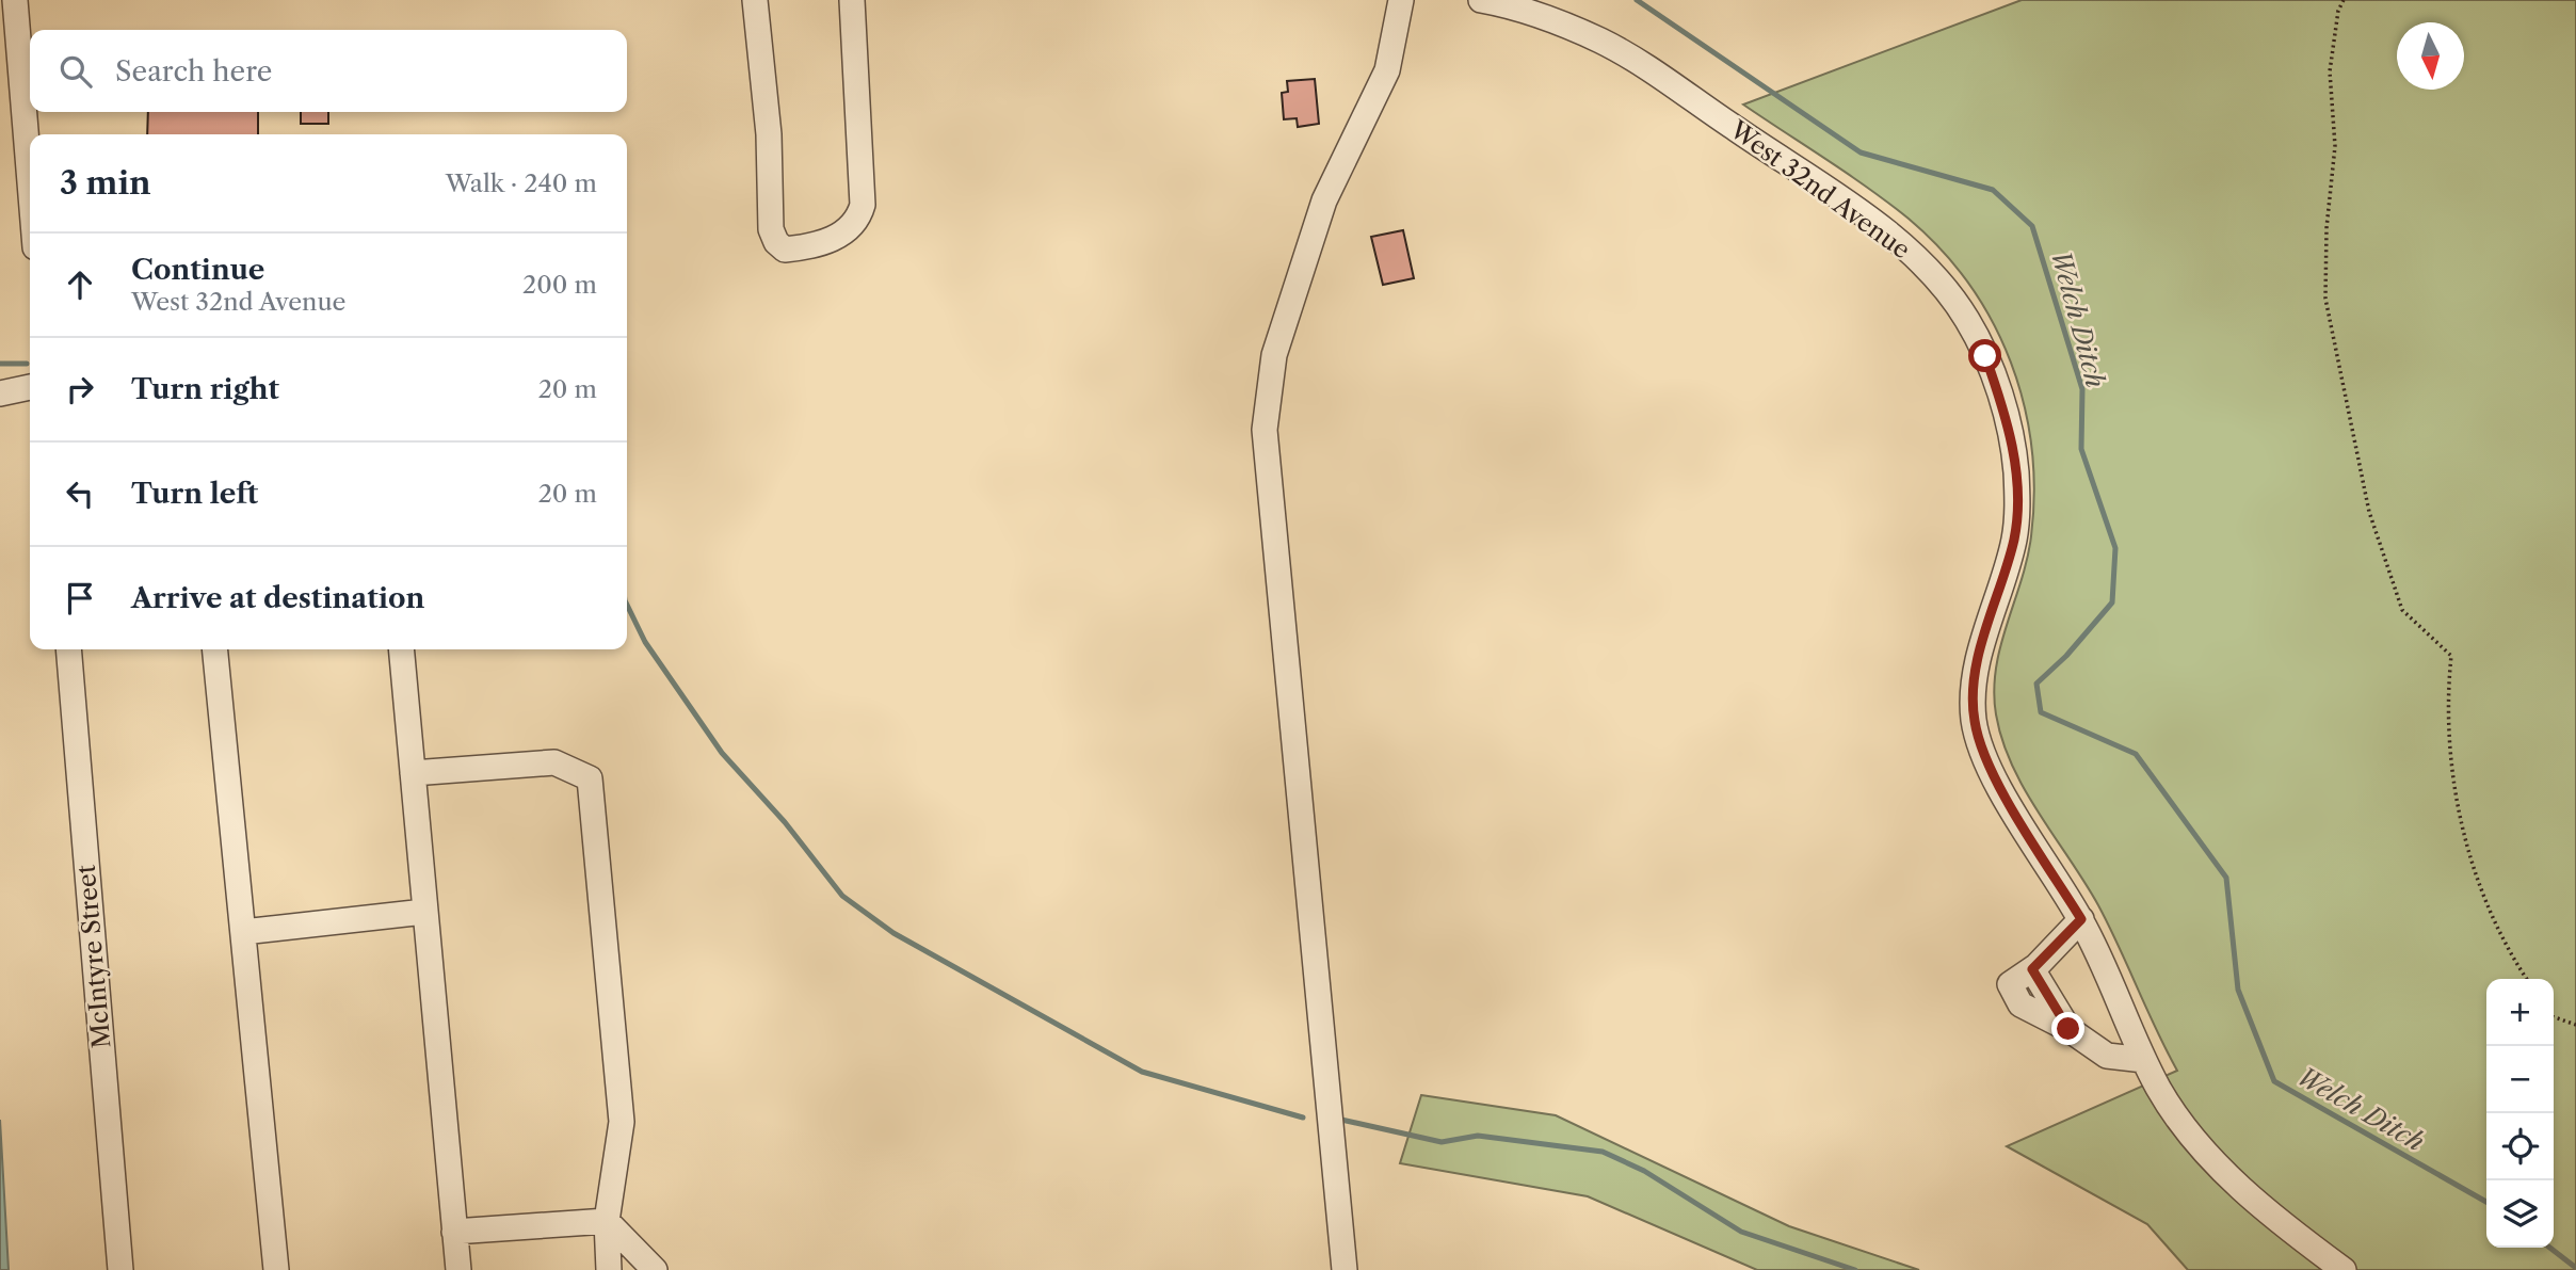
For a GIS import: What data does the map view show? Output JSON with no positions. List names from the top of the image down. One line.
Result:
{"streets":{"street":["West 32nd Avenue","McIntyre Street"]},"water":["Welch Ditch"],"north":"bottom","page":{"search":"Search here","heading":["3 min","Walk · 240 m"],"list":[["Continue","West 32nd Avenue","200 m"],["Turn right","20 m"],["Turn left","20 m"],"Arrive at destination"],"map_buttons":["+","−"]}}
